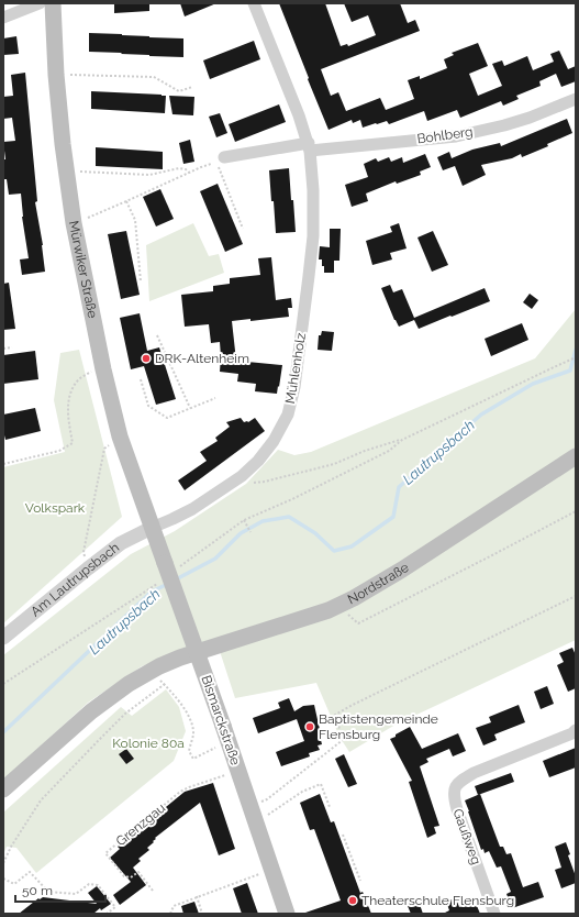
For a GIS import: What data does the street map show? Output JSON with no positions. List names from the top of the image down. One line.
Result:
{"streets":{"main road":["Mürwiker Straße","Nordstraße","Bismarckstraße"],"street":["Bohlberg","Mühlenholz","Am Lautrupsbach","Gaußweg"],"path":["Grenzgau"]},"crossings":[["Bohlberg","Mühlenholz"],["Mürwiker Straße","Mühlenholz"],["Mürwiker Straße","Am Lautrupsbach"],["Mürwiker Straße","Bismarckstraße"],["Mühlenholz","Am Lautrupsbach"],["Mühlenholz","Bismarckstraße"],["Am Lautrupsbach","Bismarckstraße"],["Bismarckstraße","Grenzgau"]],"water":["Lautrupsbach"],"parks":["Volkspark","Kolonie 80a"],"places":["DRK-Altenheim","Baptistengemeinde Flensburg","Theaterschule Flensburg"],"scale_bar":"50 m"}
